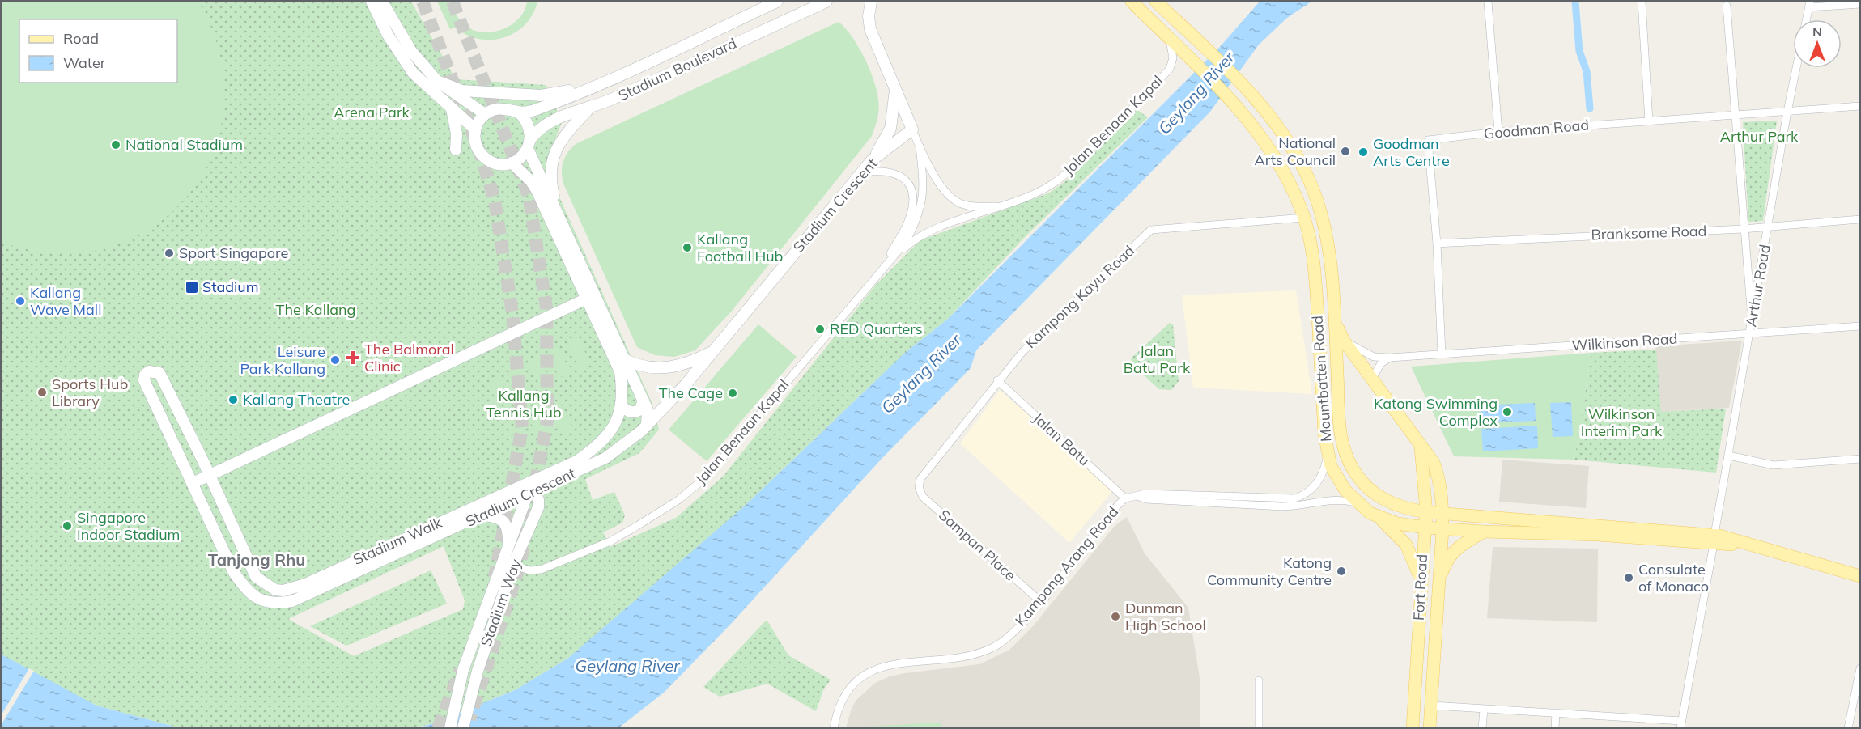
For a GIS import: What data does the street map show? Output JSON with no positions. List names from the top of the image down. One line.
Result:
{"streets":{"main road":["Mountbatten Road","Fort Road"],"street":["Stadium Boulevard","Jalan Benaan Kapal","Goodman Road","Stadium Crescent","Branksome Road","Arthur Road","Kampong Kayu Road","Wilkinson Road","Jalan Batu","Stadium Walk","Sampan Place","Kampong Arang Road","Stadium Way"]},"crossings":[["Stadium Boulevard","Stadium Walk"],["Jalan Benaan Kapal","Stadium Crescent"],["Jalan Benaan Kapal","Mountbatten Road"],["Jalan Benaan Kapal","Stadium Way"],["Goodman Road","Branksome Road"],["Goodman Road","Arthur Road"],["Goodman Road","Wilkinson Road"],["Stadium Crescent","Stadium Walk"],["Stadium Crescent","Stadium Way"],["Branksome Road","Arthur Road"],["Arthur Road","Wilkinson Road"],["Arthur Road","Mountbatten Road"],["Kampong Kayu Road","Mountbatten Road"],["Kampong Kayu Road","Jalan Batu"],["Kampong Kayu Road","Sampan Place"],["Wilkinson Road","Fort Road"],["Mountbatten Road","Kampong Arang Road"],["Mountbatten Road","Fort Road"],["Jalan Batu","Kampong Arang Road"],["Stadium Walk","Stadium Way"],["Sampan Place","Kampong Arang Road"]],"districts":["Tanjong Rhu"],"water":["Geylang River"],"parks":["Arena Park","Arthur Park","The Kallang","Jalan Batu Park","Kallang Tennis Hub","Wilkinson Interim Park"],"places":{"other":["National Stadium","National Arts Council","Goodman Arts Centre","Kallang Football Hub","Sport Singapore","Kallang Wave Mall","RED Quarters","Leisure Park Kallang","Sports Hub Library","The Cage","Kallang Theatre","Katong Swimming Complex","Singapore Indoor Stadium","Katong Community Centre","Consulate of Monaco","Dunman High School"],"transit":["Stadium"],"health":["The Balmoral Clinic"]},"legend":["Road","Water"],"north":"top"}
